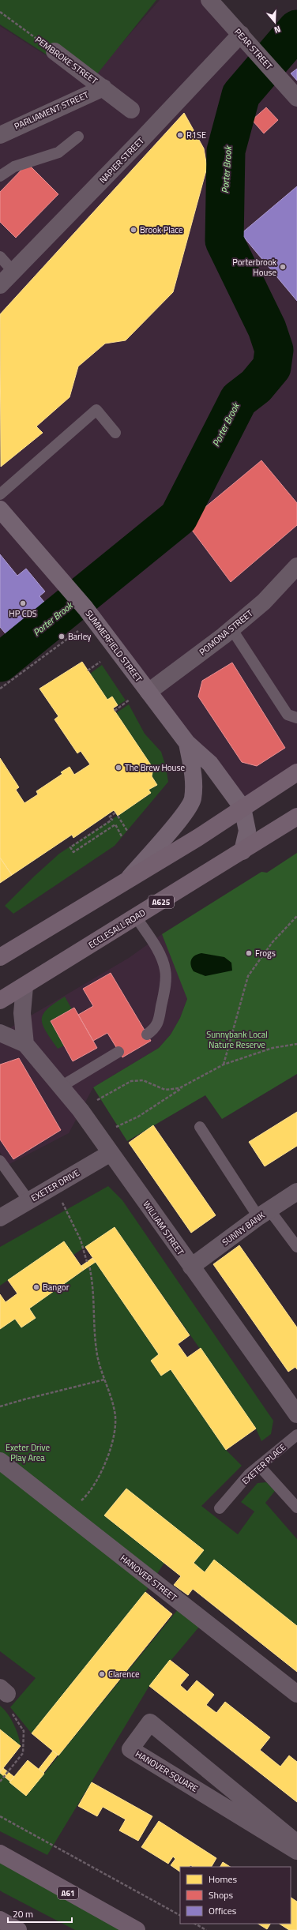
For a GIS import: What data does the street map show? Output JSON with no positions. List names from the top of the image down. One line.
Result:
{"streets":{"highway":["A61"],"main road":["A625","ECCLESALL ROAD"],"street":["PEAR STREET","PEMBROKE STREET","PARLIAMENT STREET","NAPIER STREET","POMONA STREET","SUMMERFIELD STREET","EXETER DRIVE","WILLIAM STREET","SUNNY BANK","HANOVER STREET","HANOVER SQUARE"],"lane":["EXETER PLACE"]},"crossings":[["PEAR STREET","NAPIER STREET"],["PEMBROKE STREET","PARLIAMENT STREET"],["POMONA STREET","SUMMERFIELD STREET"],["SUMMERFIELD STREET","ECCLESALL ROAD"],["EXETER DRIVE","WILLIAM STREET"],["WILLIAM STREET","SUNNY BANK"]],"water":["Porter Brook"],"parks":["Sunnybank Local Nature Reserve","Exeter Drive Play Area"],"places":["R1SE","Brook Place","Porterbrook House","HP CDS","Barley","The Brew House","Frogs","Bangor","Clarence"],"legend":["Homes","Shops","Offices"],"scale_bar":"20 m","north":"bottom"}
